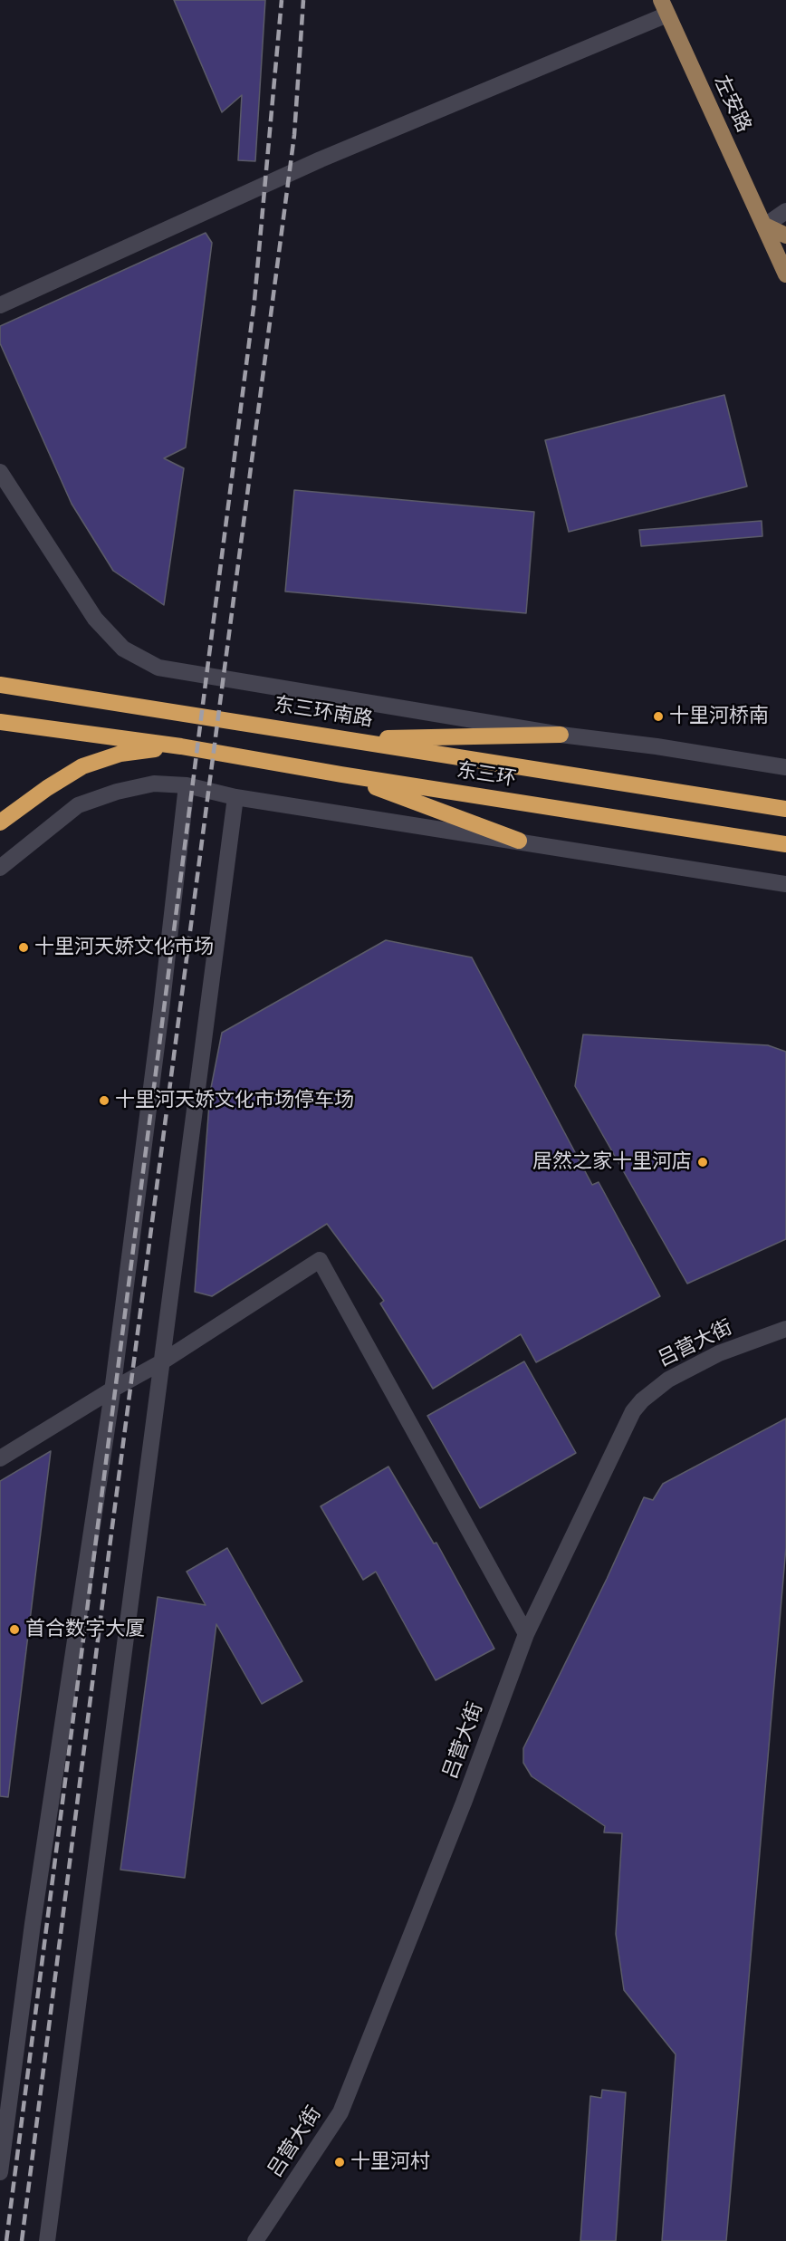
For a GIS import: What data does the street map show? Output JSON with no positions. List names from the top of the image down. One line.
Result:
{"streets":{"highway":["东三环南路","东三环"],"main road":["左安路"],"street":["吕营大街"]},"places":["十里河桥南","十里河天娇文化市场","十里河天娇文化市场停车场","居然之家十里河店","首合数字大厦","十里河村"]}
